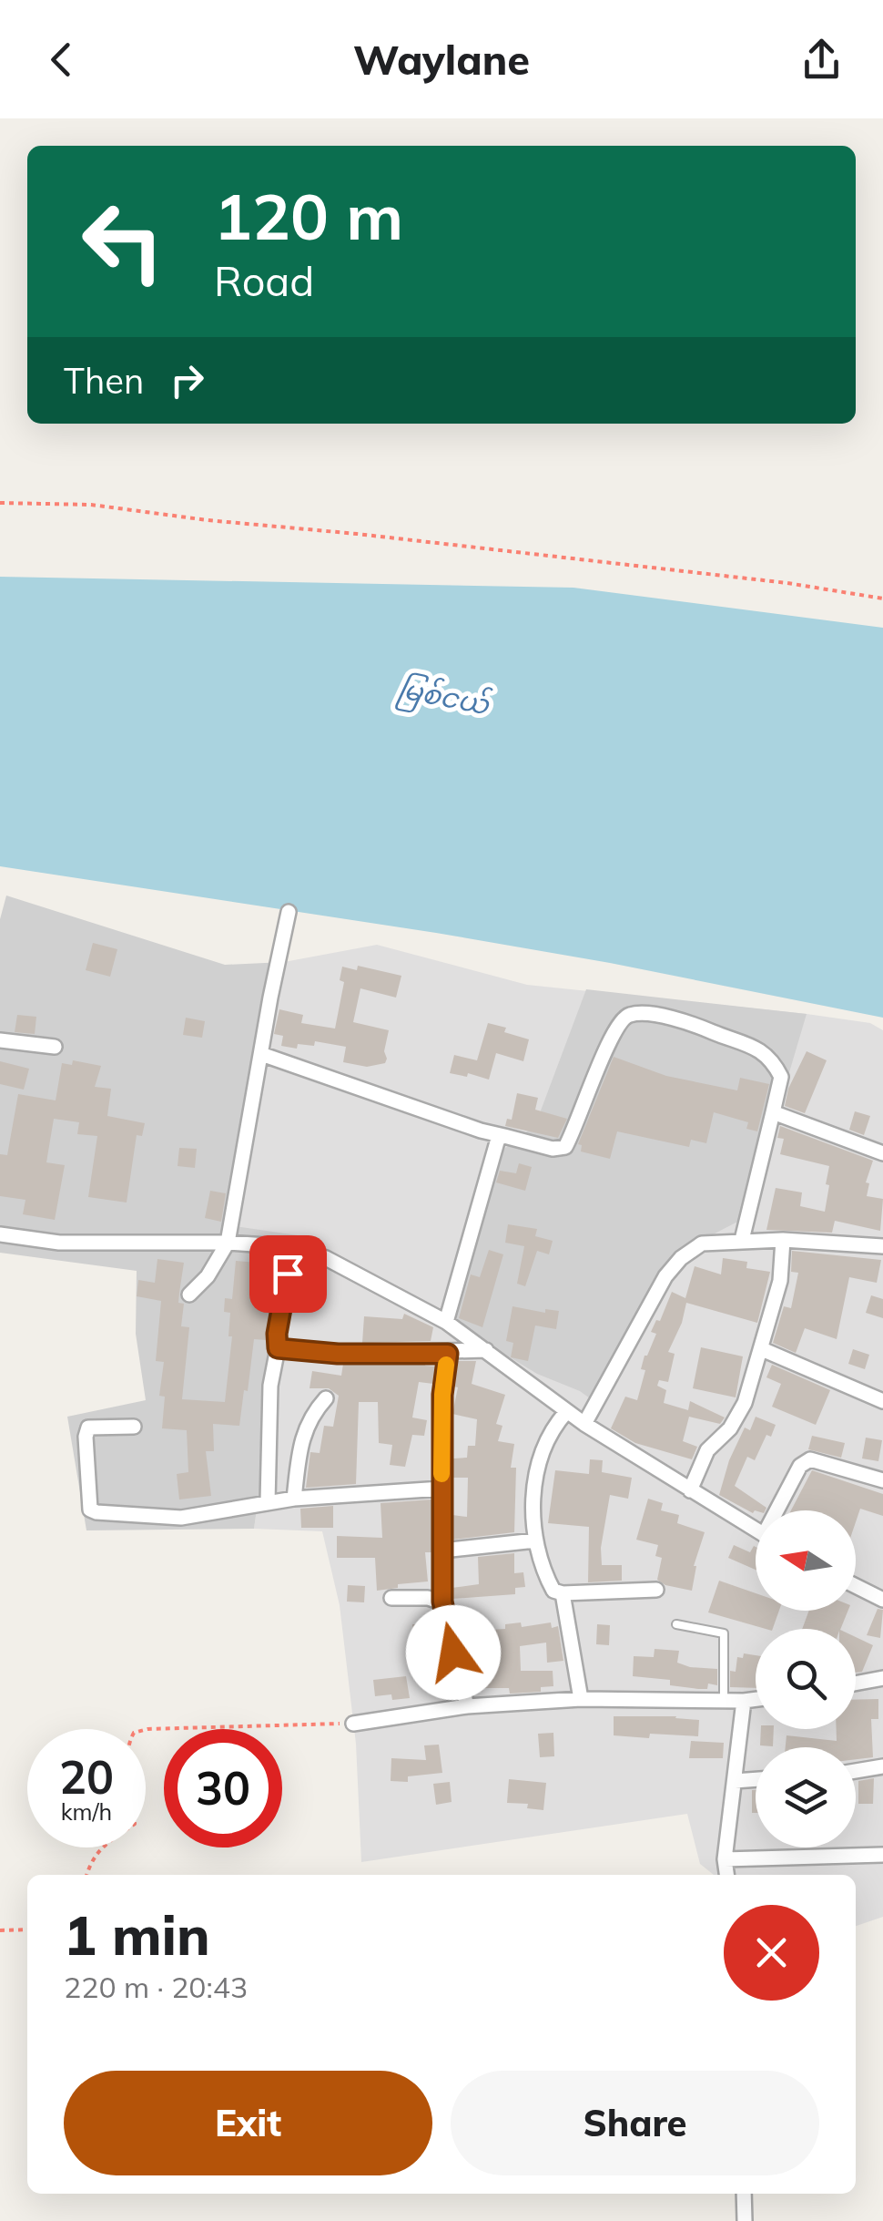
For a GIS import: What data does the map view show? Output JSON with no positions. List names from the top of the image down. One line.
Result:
{"water":["မြစ်ငယ်"],"north":"left","page":{"header":"Waylane","turn":["120 m","Road"],"then":"Then","speed":"20 km/h","limit":"30","heading":["1 min","220 m · 20:43"],"buttons":["Exit","Share"]}}
